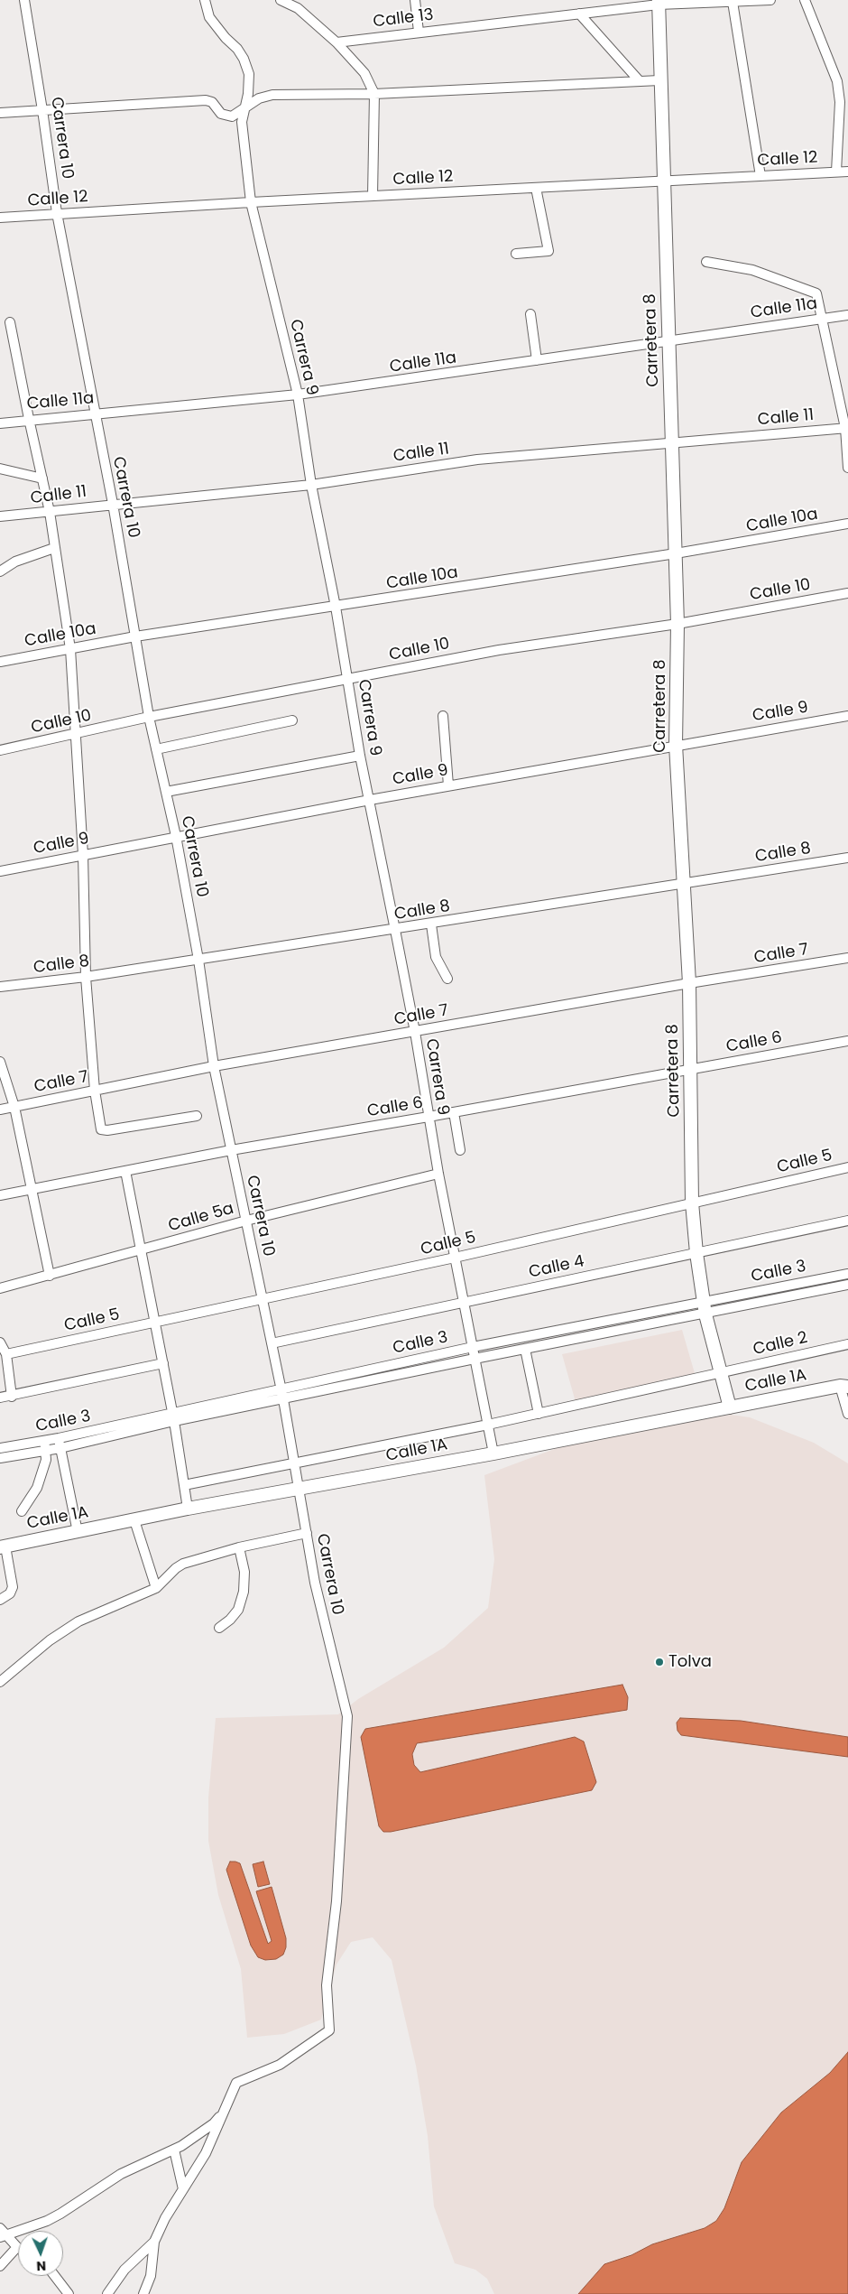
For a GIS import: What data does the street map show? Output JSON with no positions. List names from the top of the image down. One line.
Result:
{"streets":{"street":["Calle 13","Carrera 10","Calle 12","Calle 11a","Carretera 8","Carrera 9","Calle 11","Calle 10a","Calle 10","Calle 9","Calle 8","Calle 7","Calle 6","Calle 5","Calle 5a","Calle 4","Calle 3","Calle 2","Calle 1A"]},"crossings":[["Calle 13","Carretera 8"],["Carrera 10","Calle 12"],["Carrera 10","Calle 11a"],["Carrera 10","Calle 11"],["Carrera 10","Calle 10a"],["Carrera 10","Calle 10"],["Carrera 10","Calle 9"],["Carrera 10","Calle 8"],["Carrera 10","Calle 7"],["Carrera 10","Calle 6"],["Carrera 10","Calle 5"],["Carrera 10","Calle 5a"],["Carrera 10","Calle 4"],["Carrera 10","Calle 3"],["Carrera 10","Calle 2"],["Carrera 10","Calle 1A"],["Calle 12","Carretera 8"],["Calle 12","Carrera 9"],["Calle 11a","Carretera 8"],["Calle 11a","Carrera 9"],["Carretera 8","Calle 11"],["Carretera 8","Calle 10a"],["Carretera 8","Calle 10"],["Carretera 8","Calle 9"],["Carretera 8","Calle 8"],["Carretera 8","Calle 7"],["Carretera 8","Calle 6"],["Carretera 8","Calle 5"],["Carretera 8","Calle 4"],["Carretera 8","Calle 3"],["Carretera 8","Calle 2"],["Carretera 8","Calle 1A"],["Carrera 9","Calle 11"],["Carrera 9","Calle 10a"],["Carrera 9","Calle 10"],["Carrera 9","Calle 9"],["Carrera 9","Calle 8"],["Carrera 9","Calle 7"],["Carrera 9","Calle 6"],["Carrera 9","Calle 5"],["Carrera 9","Calle 5a"],["Carrera 9","Calle 4"],["Carrera 9","Calle 3"],["Carrera 9","Calle 2"],["Carrera 9","Calle 1A"]],"places":["Tolva"],"north":"bottom"}
